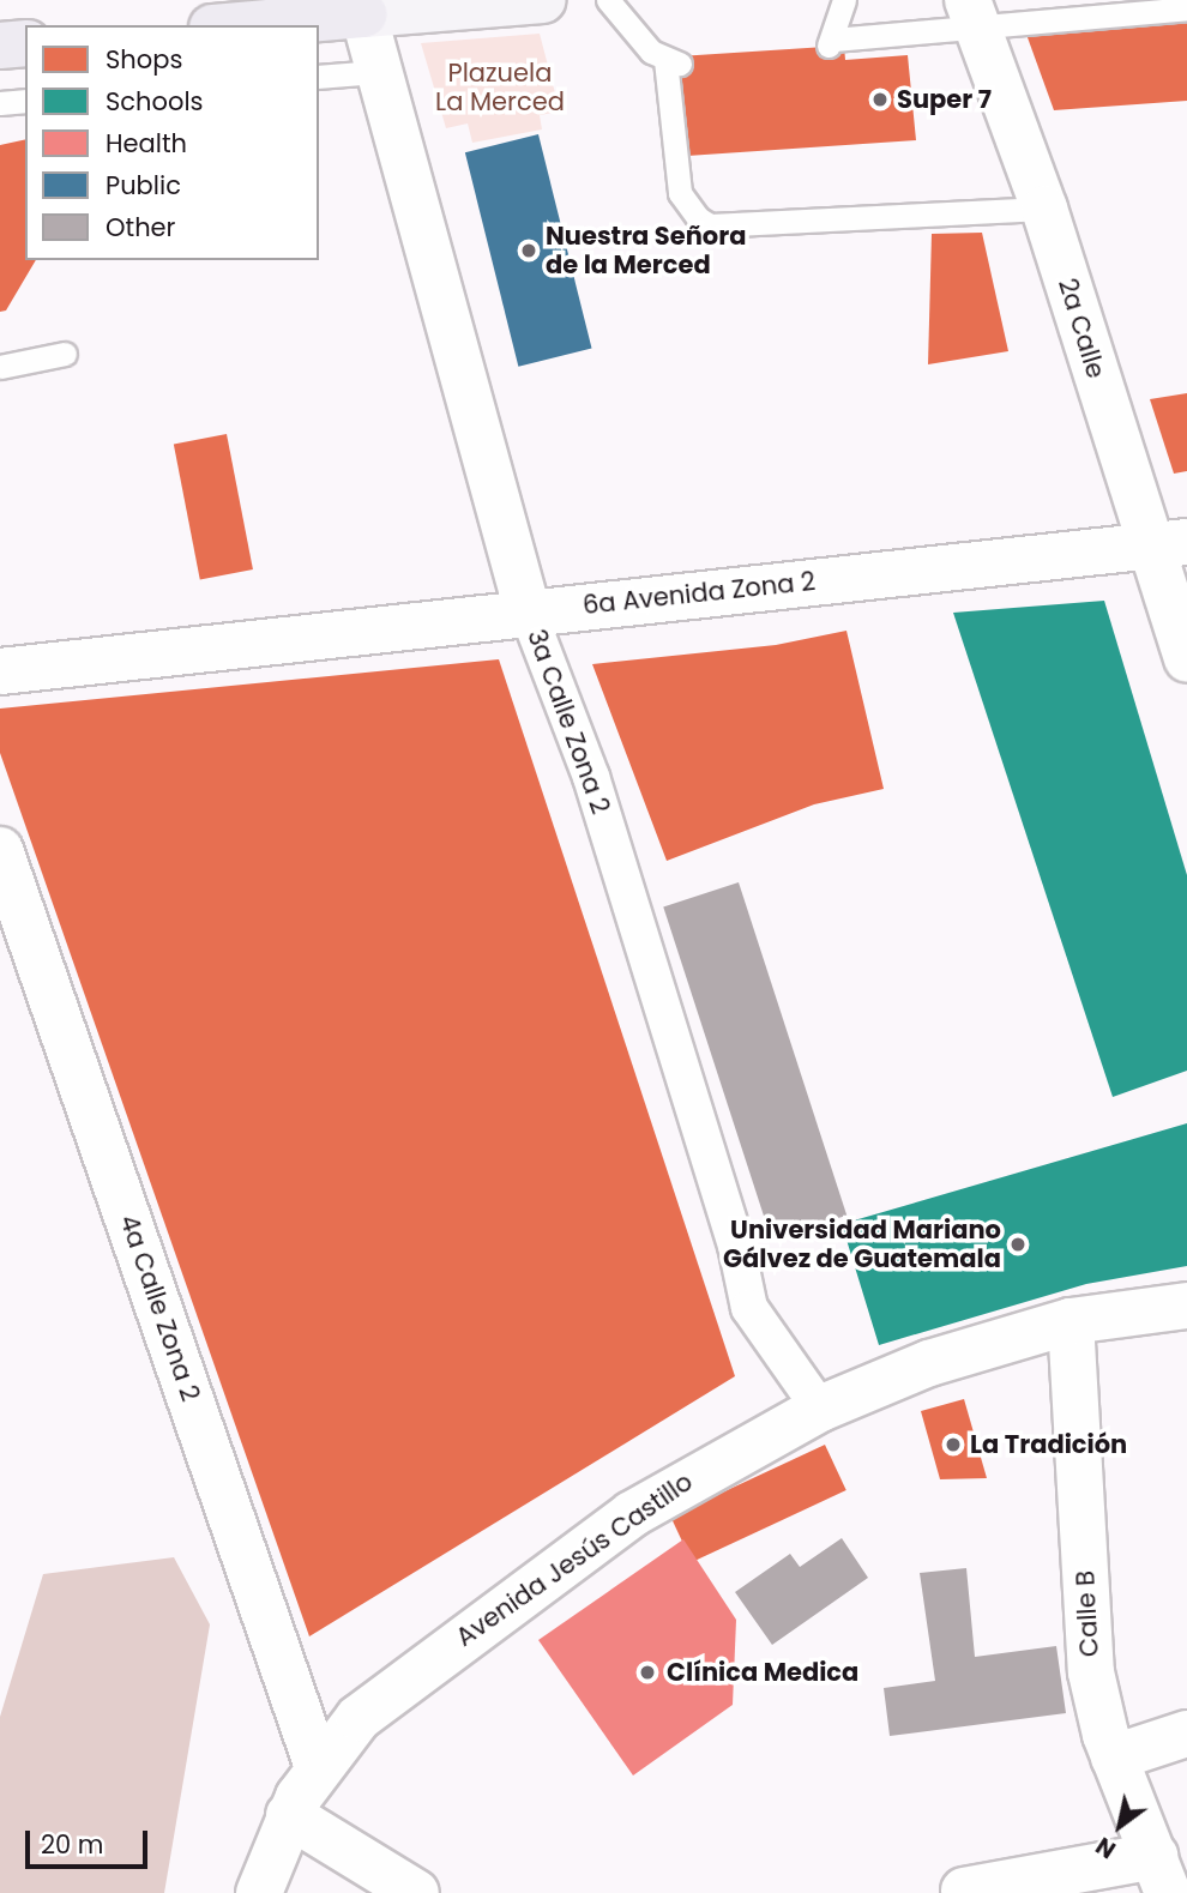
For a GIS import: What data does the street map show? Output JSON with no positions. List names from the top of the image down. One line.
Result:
{"streets":{"street":["2a Calle","6a Avenida Zona 2","3a Calle Zona 2","4a Calle Zona 2","Avenida Jesús Castillo","Calle B"]},"crossings":[["2a Calle","6a Avenida Zona 2"],["6a Avenida Zona 2","3a Calle Zona 2"],["3a Calle Zona 2","Avenida Jesús Castillo"],["4a Calle Zona 2","Avenida Jesús Castillo"],["Avenida Jesús Castillo","Calle B"]],"parks":["Plazuela La Merced"],"places":["Super 7","Nuestra Señora de la Merced","Universidad Mariano Gálvez de Guatemala","La Tradición","Clínica Medica"],"legend":["Shops","Schools","Health","Public","Other"],"scale_bar":"20 m","north":"bottom left"}
